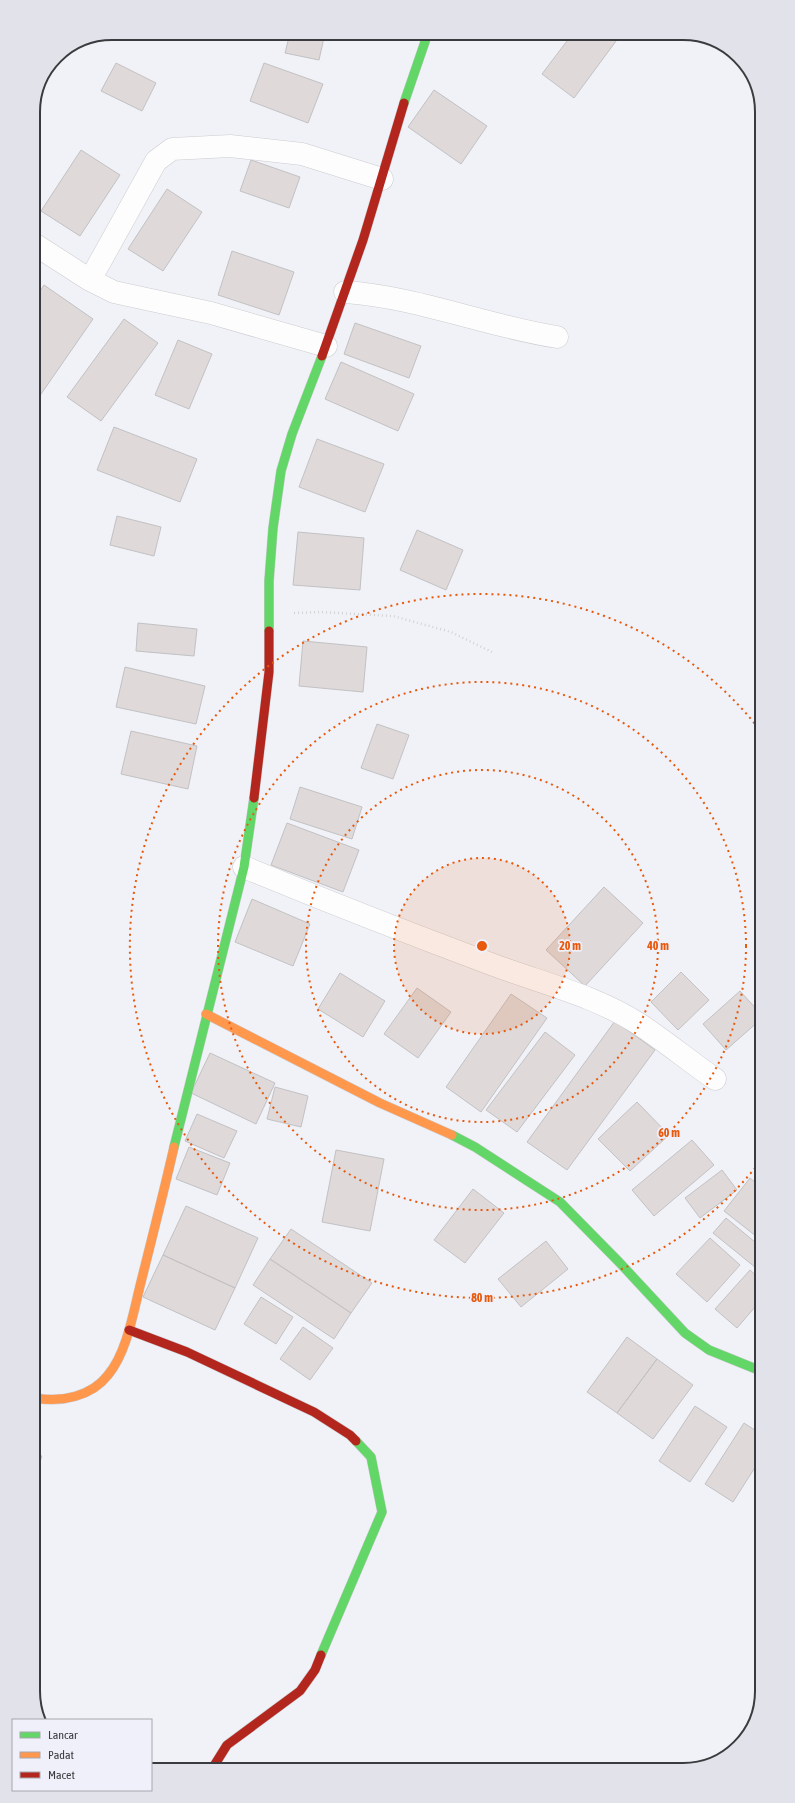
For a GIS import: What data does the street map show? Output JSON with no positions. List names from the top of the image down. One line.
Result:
{"legend":["Lancar","Padat","Macet"],"rings":["20 m","40 m","60 m","80 m"]}
